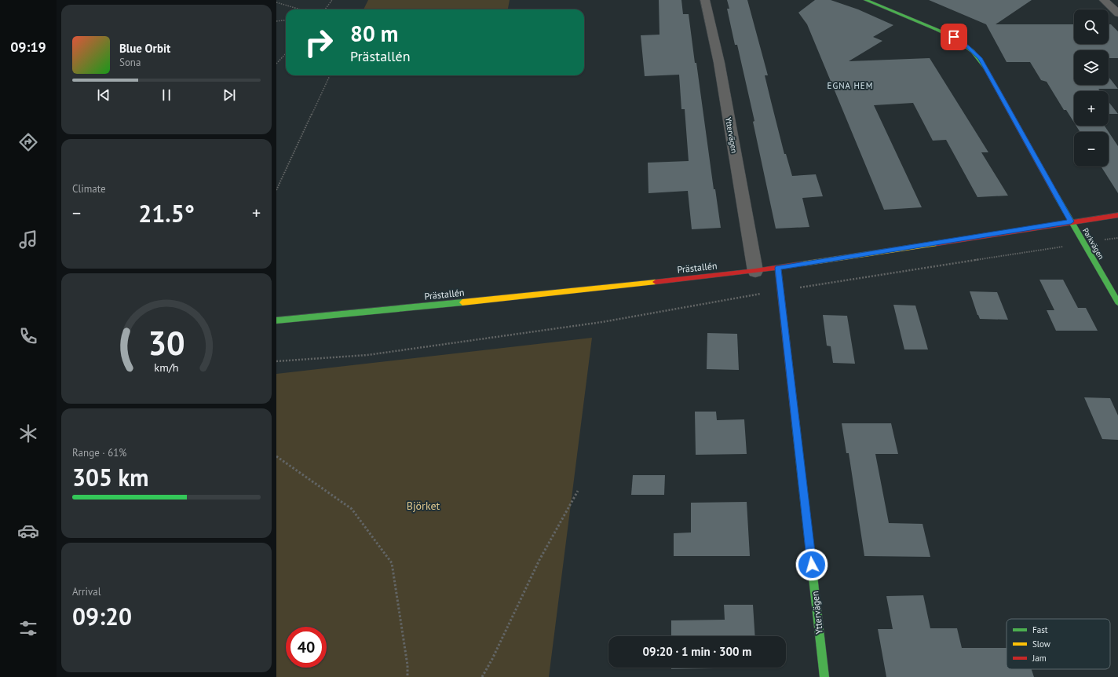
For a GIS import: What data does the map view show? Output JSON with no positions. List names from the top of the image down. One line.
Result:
{"streets":{"street":["Yttervägen","Parkvägen","Prästallén"]},"crossings":[["Yttervägen","Prästallén"],["Parkvägen","Prästallén"]],"districts":["EGNA HEM"],"parks":["Björket"],"legend":["Fast","Slow","Jam"],"page":{"tabs":"09:19","map_buttons":["+","−"],"turn":["80 m","Prästallén"],"song":["Blue Orbit","Sona"],"tile":["Climate",["Range · 61%","305 km"],["Arrival","09:20"]],"heat":["−","21.5°","+"],"limit":"40","trip":"09:20 · 1 min · 300 m","gauge":["30","km/h"]}}
